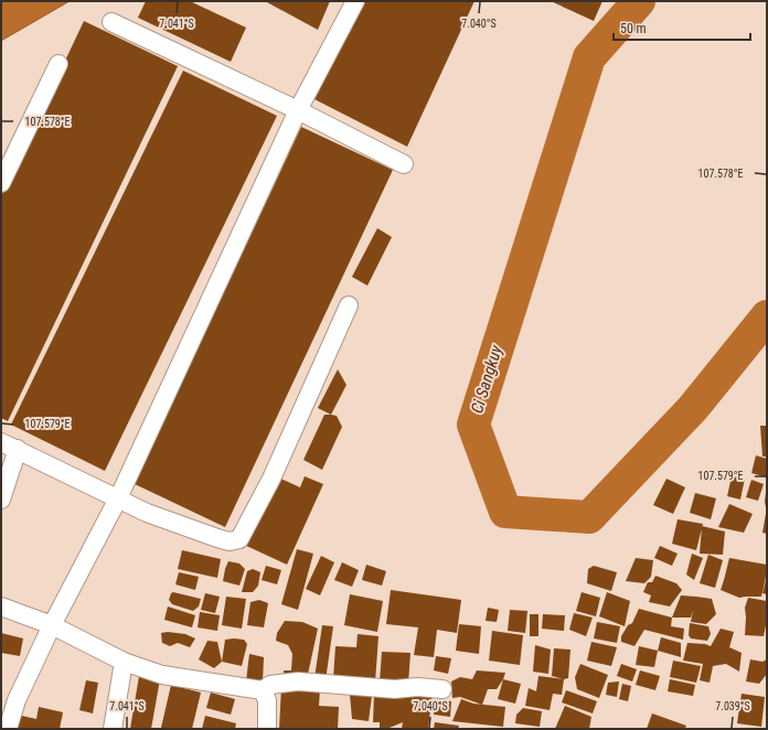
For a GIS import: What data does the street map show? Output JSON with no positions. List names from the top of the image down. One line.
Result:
{"water":["Ci Sangkuy"],"scale_bar":"50 m","coordinates":["7.041°S","7.040°S","107.578°E","107.579°E","7.039°S"]}
